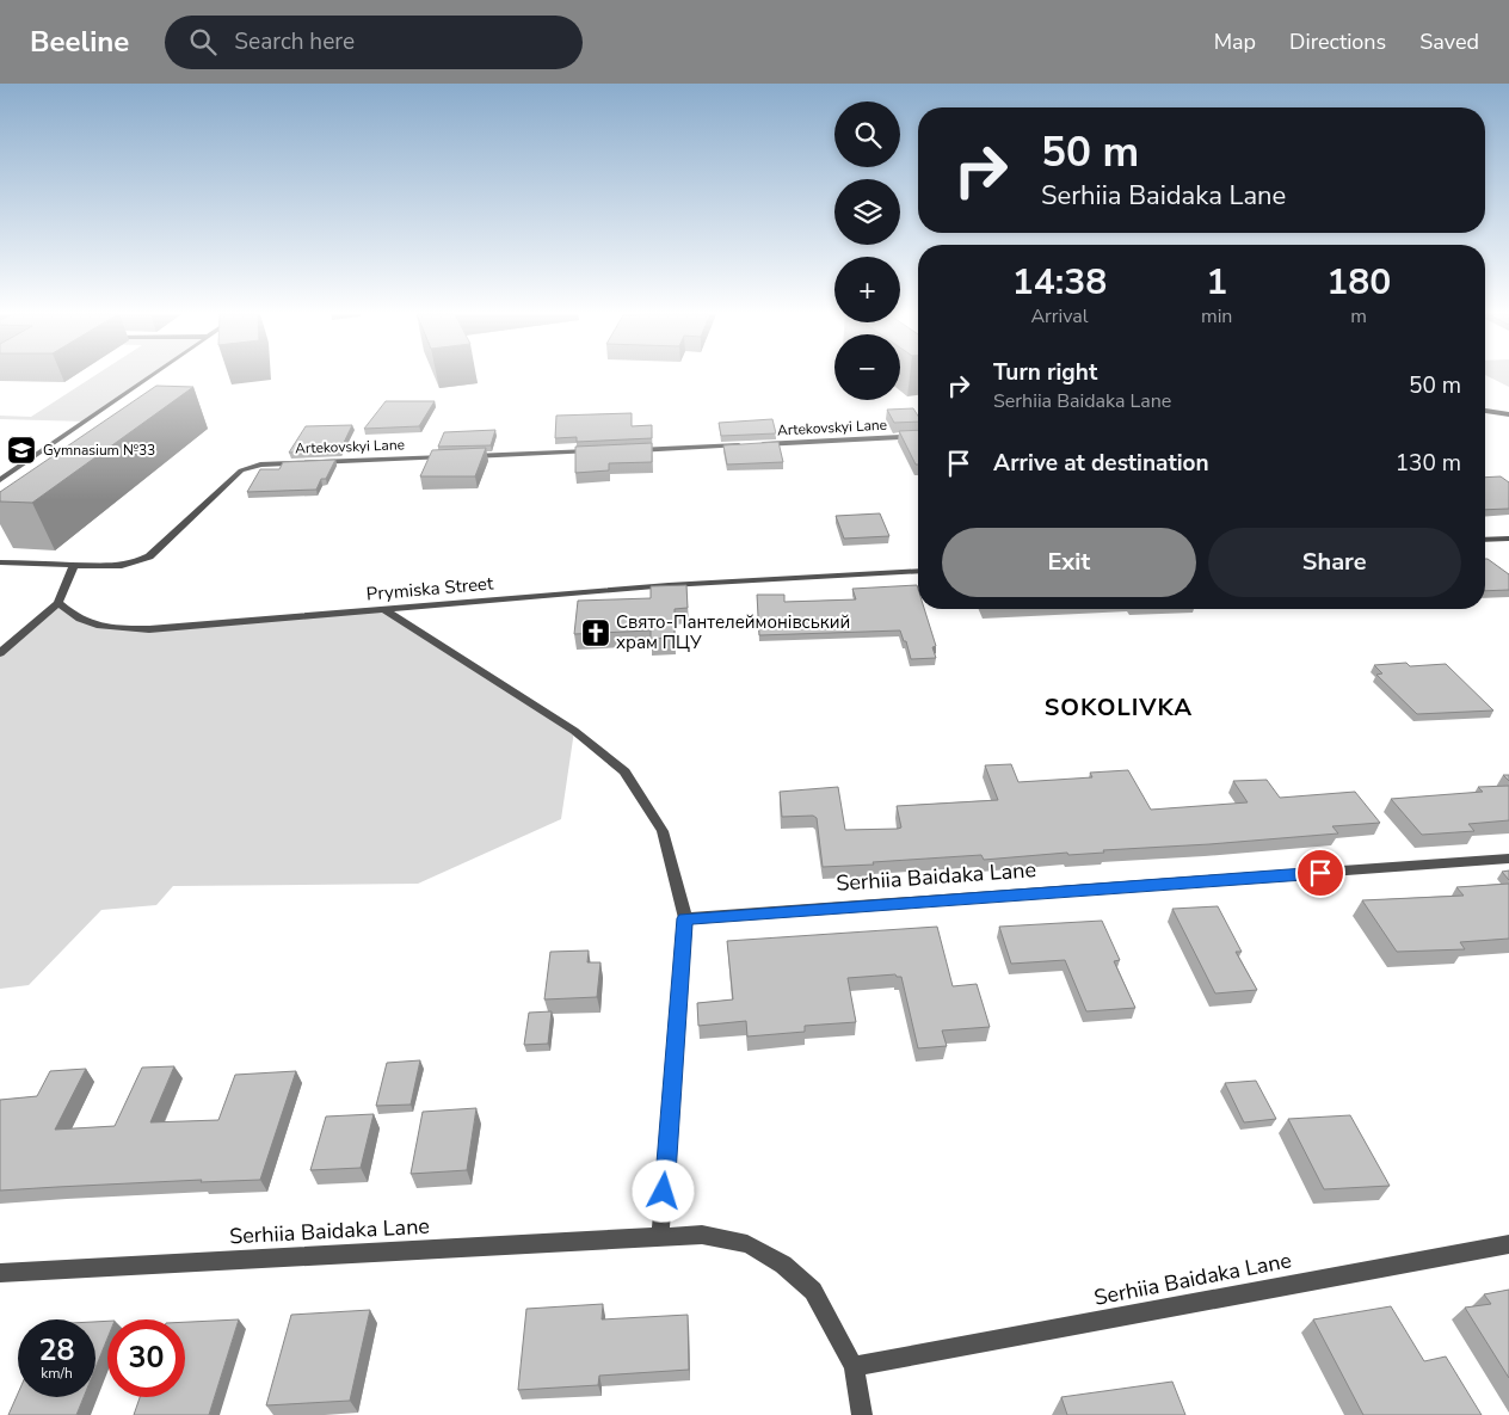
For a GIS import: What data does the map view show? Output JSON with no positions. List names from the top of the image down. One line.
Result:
{"streets":{"street":["Artekovskyi Lane","Prymiska Street","Serhiia Baidaka Lane"]},"districts":["SOKOLIVKA"],"places":{"school or university":["Gymnasium №33"],"church":["Свято-Пантелеймонівський храм ПЦУ"]},"page":{"header":"Beeline","search":"Search here","nav":["Map","Directions","Saved"],"map_buttons":["+","−"],"turn":["50 m","Serhiia Baidaka Lane"],"eta":["14:38","Arrival","1","min","180","m"],"list":[{"name":"Turn right","note":"Serhiia Baidaka Lane","value":"50 m"},{"name":"Arrive at destination","value":"130 m"}],"buttons":["Exit","Share"],"speed":"28 km/h","limit":"30"}}
